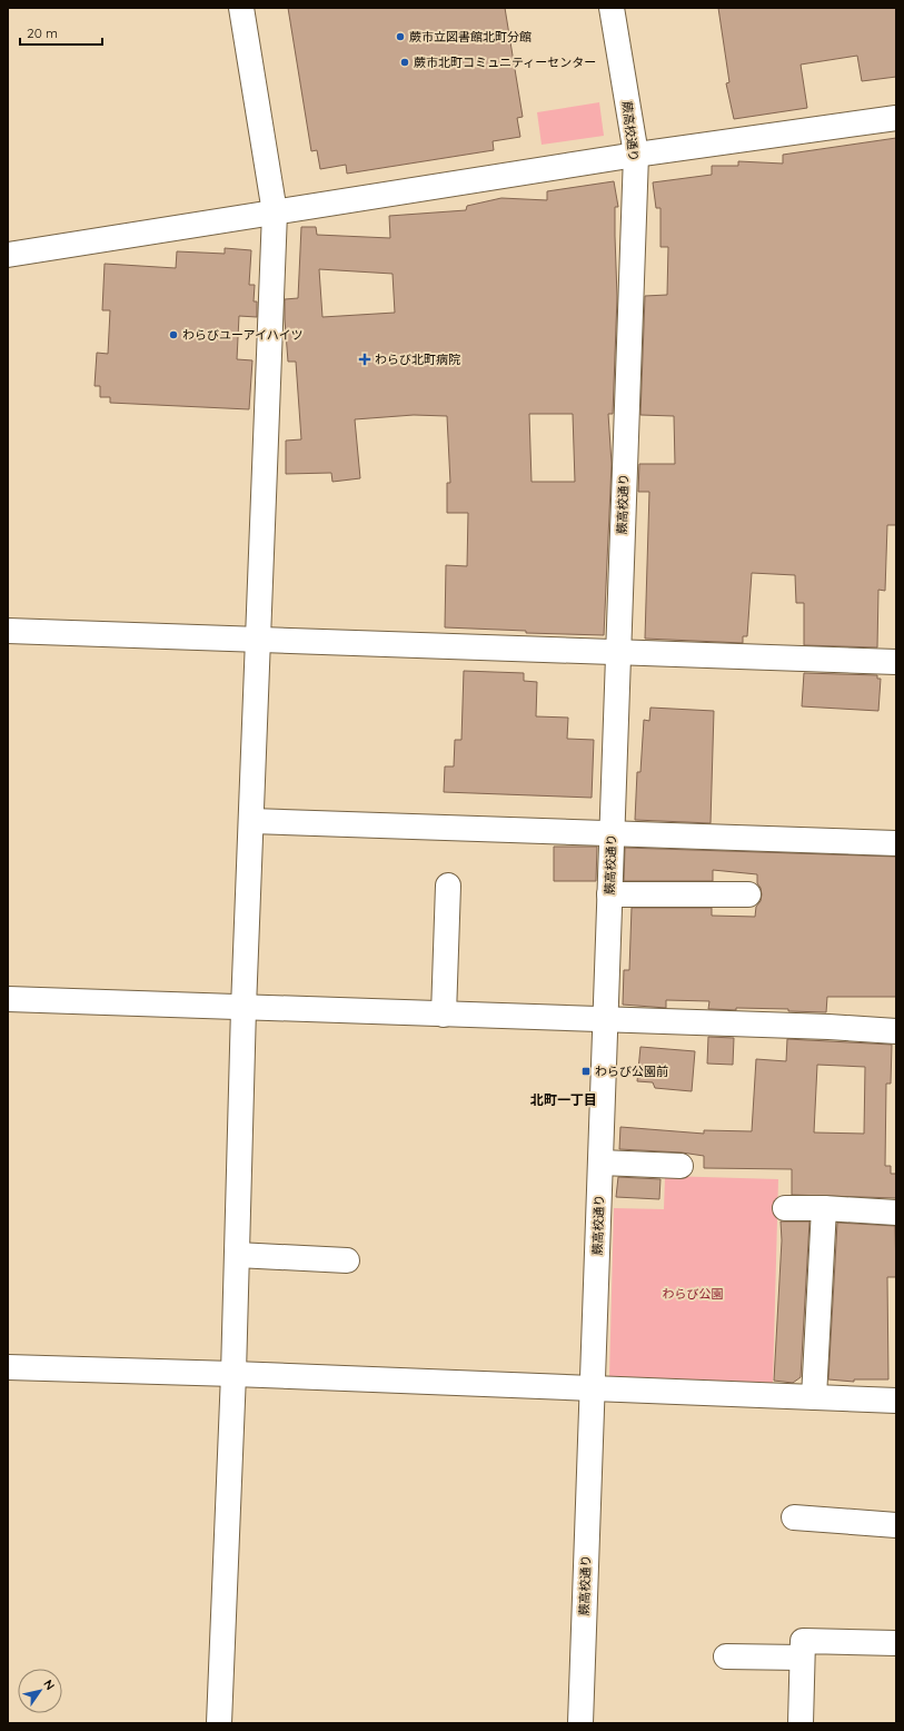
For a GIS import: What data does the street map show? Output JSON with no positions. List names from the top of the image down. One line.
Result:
{"streets":{"street":["蕨高校通り"]},"districts":["北町一丁目"],"parks":["わらび公園"],"places":{"other":["蕨市立図書館北町分館","蕨市北町コミュニティーセンター","わらびユーアイハイツ"],"health":["わらび北町病院"],"transit":["わらび公園前"]},"scale_bar":"20 m","north":"top right"}
